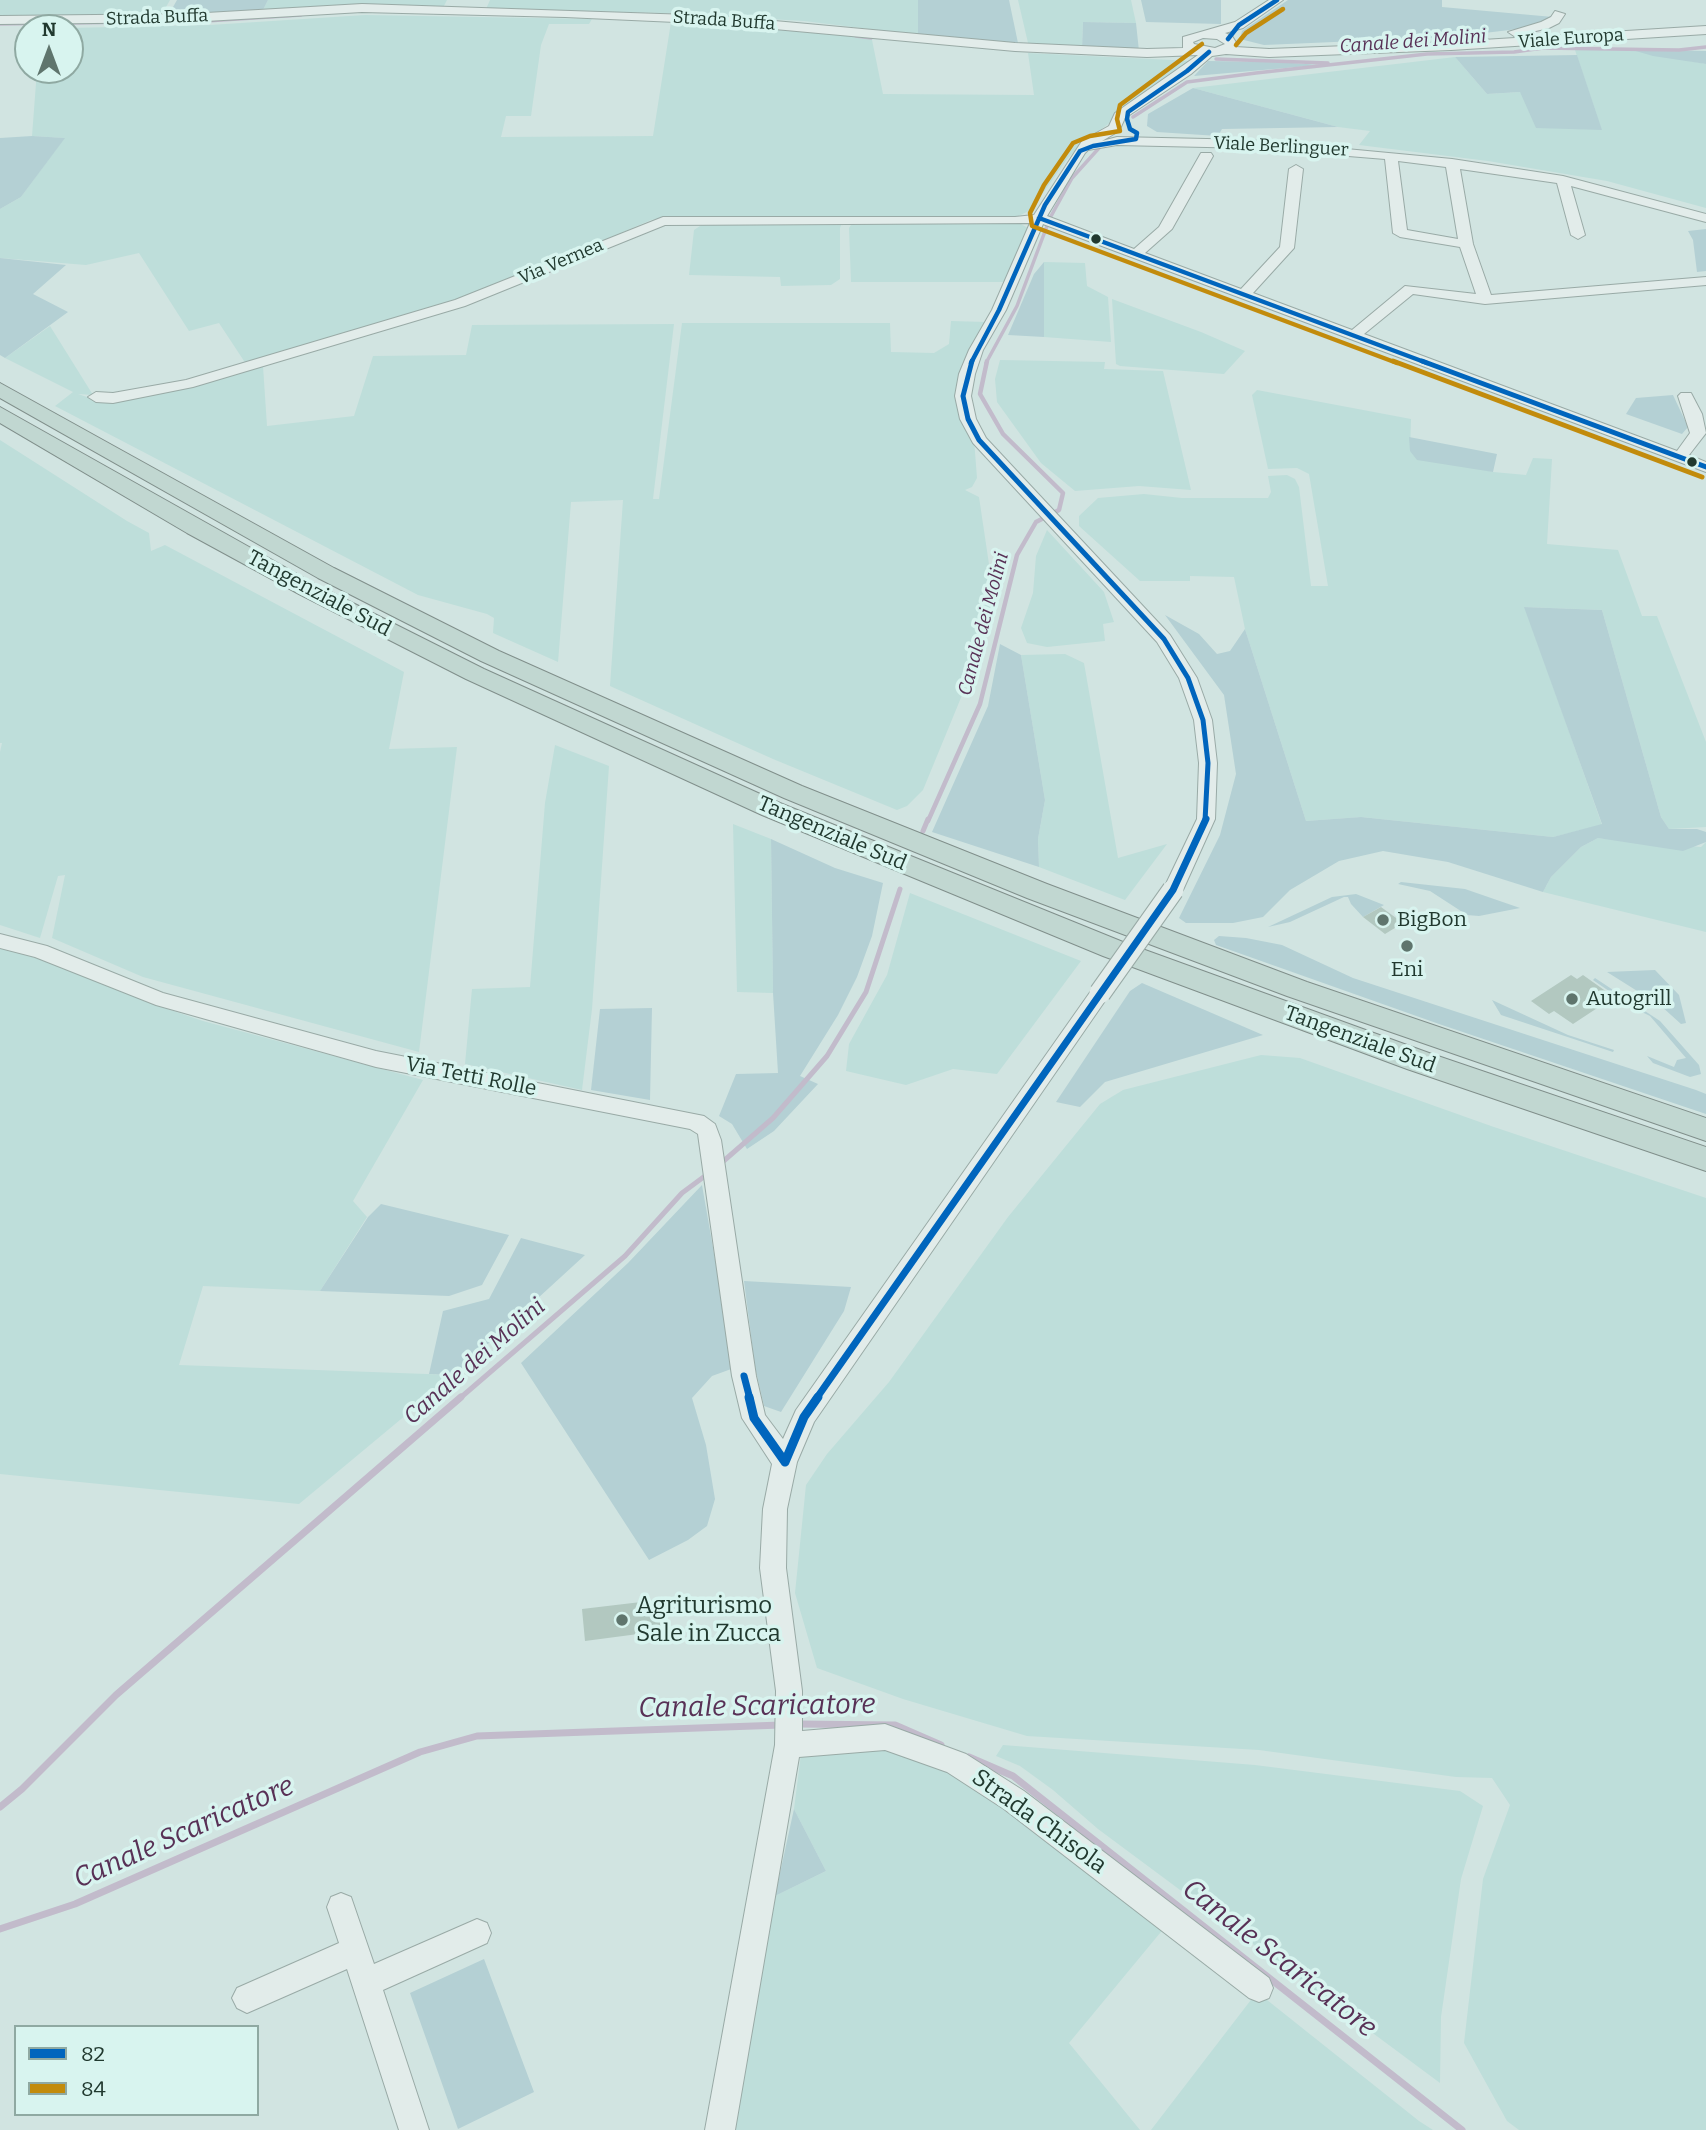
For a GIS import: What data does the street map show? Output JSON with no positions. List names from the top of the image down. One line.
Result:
{"streets":{"highway":["Tangenziale Sud"],"street":["Strada Buffa","Viale Europa","Viale Berlinguer","Via Vernea","Via Tetti Rolle","Strada Chisola"]},"crossings":[["Strada Buffa","Viale Europa"]],"water":["Canale dei Molini","Canale Scaricatore"],"places":["BigBon","Eni","Autogrill","Agriturismo Sale in Zucca"],"lines":["transit line 82","transit line 84"],"legend":["82","84"],"north":"top"}
